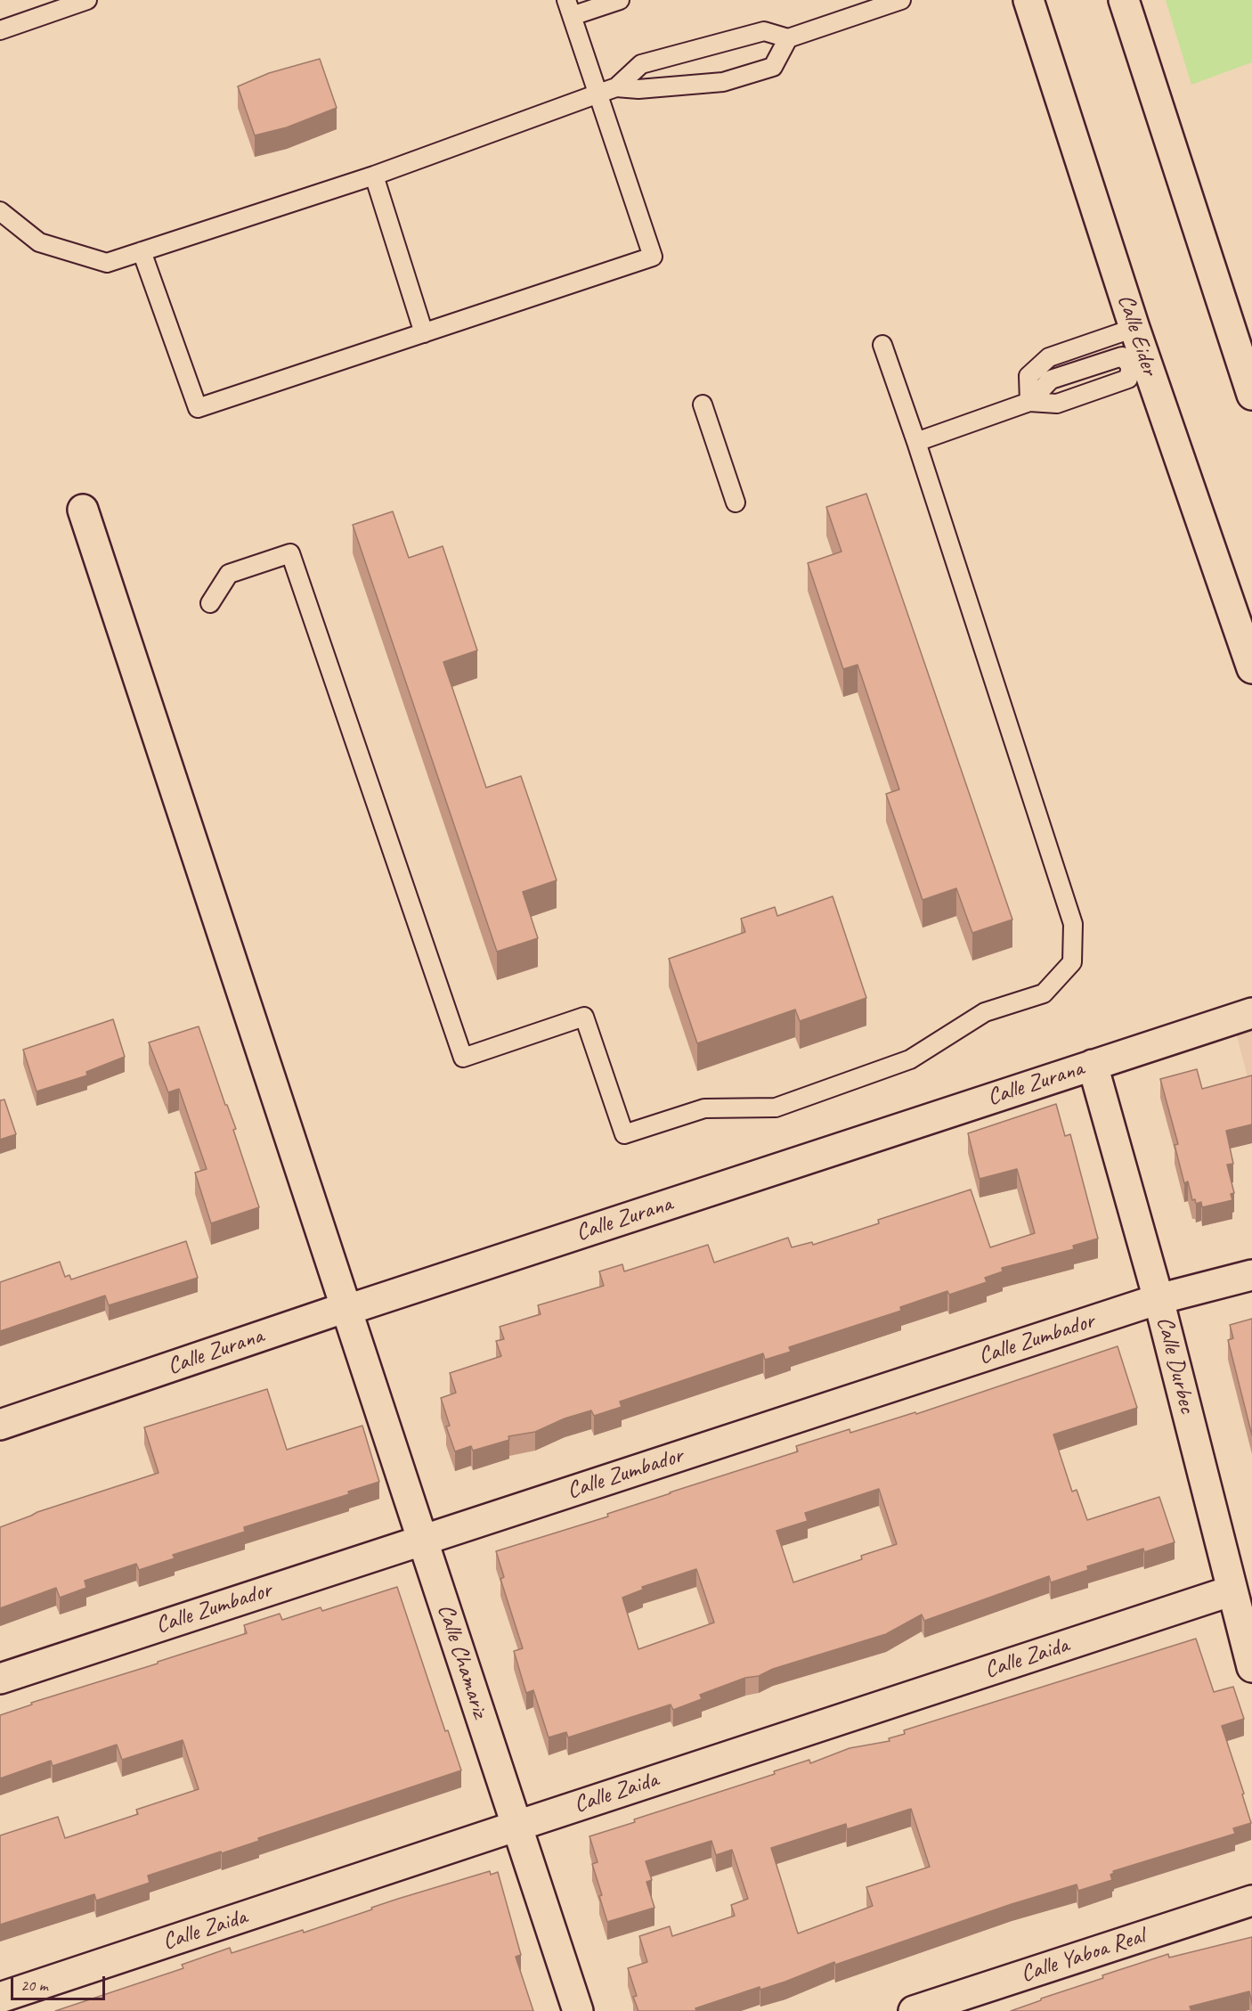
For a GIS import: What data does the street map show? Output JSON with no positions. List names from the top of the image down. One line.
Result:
{"streets":{"street":["Calle Eider","Calle Zurana","Calle Zumbador","Calle Durbec","Calle Zaida","Calle Chamariz","Calle Yaboa Real"]},"crossings":[["Calle Zurana","Calle Durbec"],["Calle Zurana","Calle Chamariz"],["Calle Zumbador","Calle Durbec"],["Calle Zumbador","Calle Chamariz"],["Calle Durbec","Calle Zaida"],["Calle Zaida","Calle Chamariz"]],"scale_bar":"20 m"}
